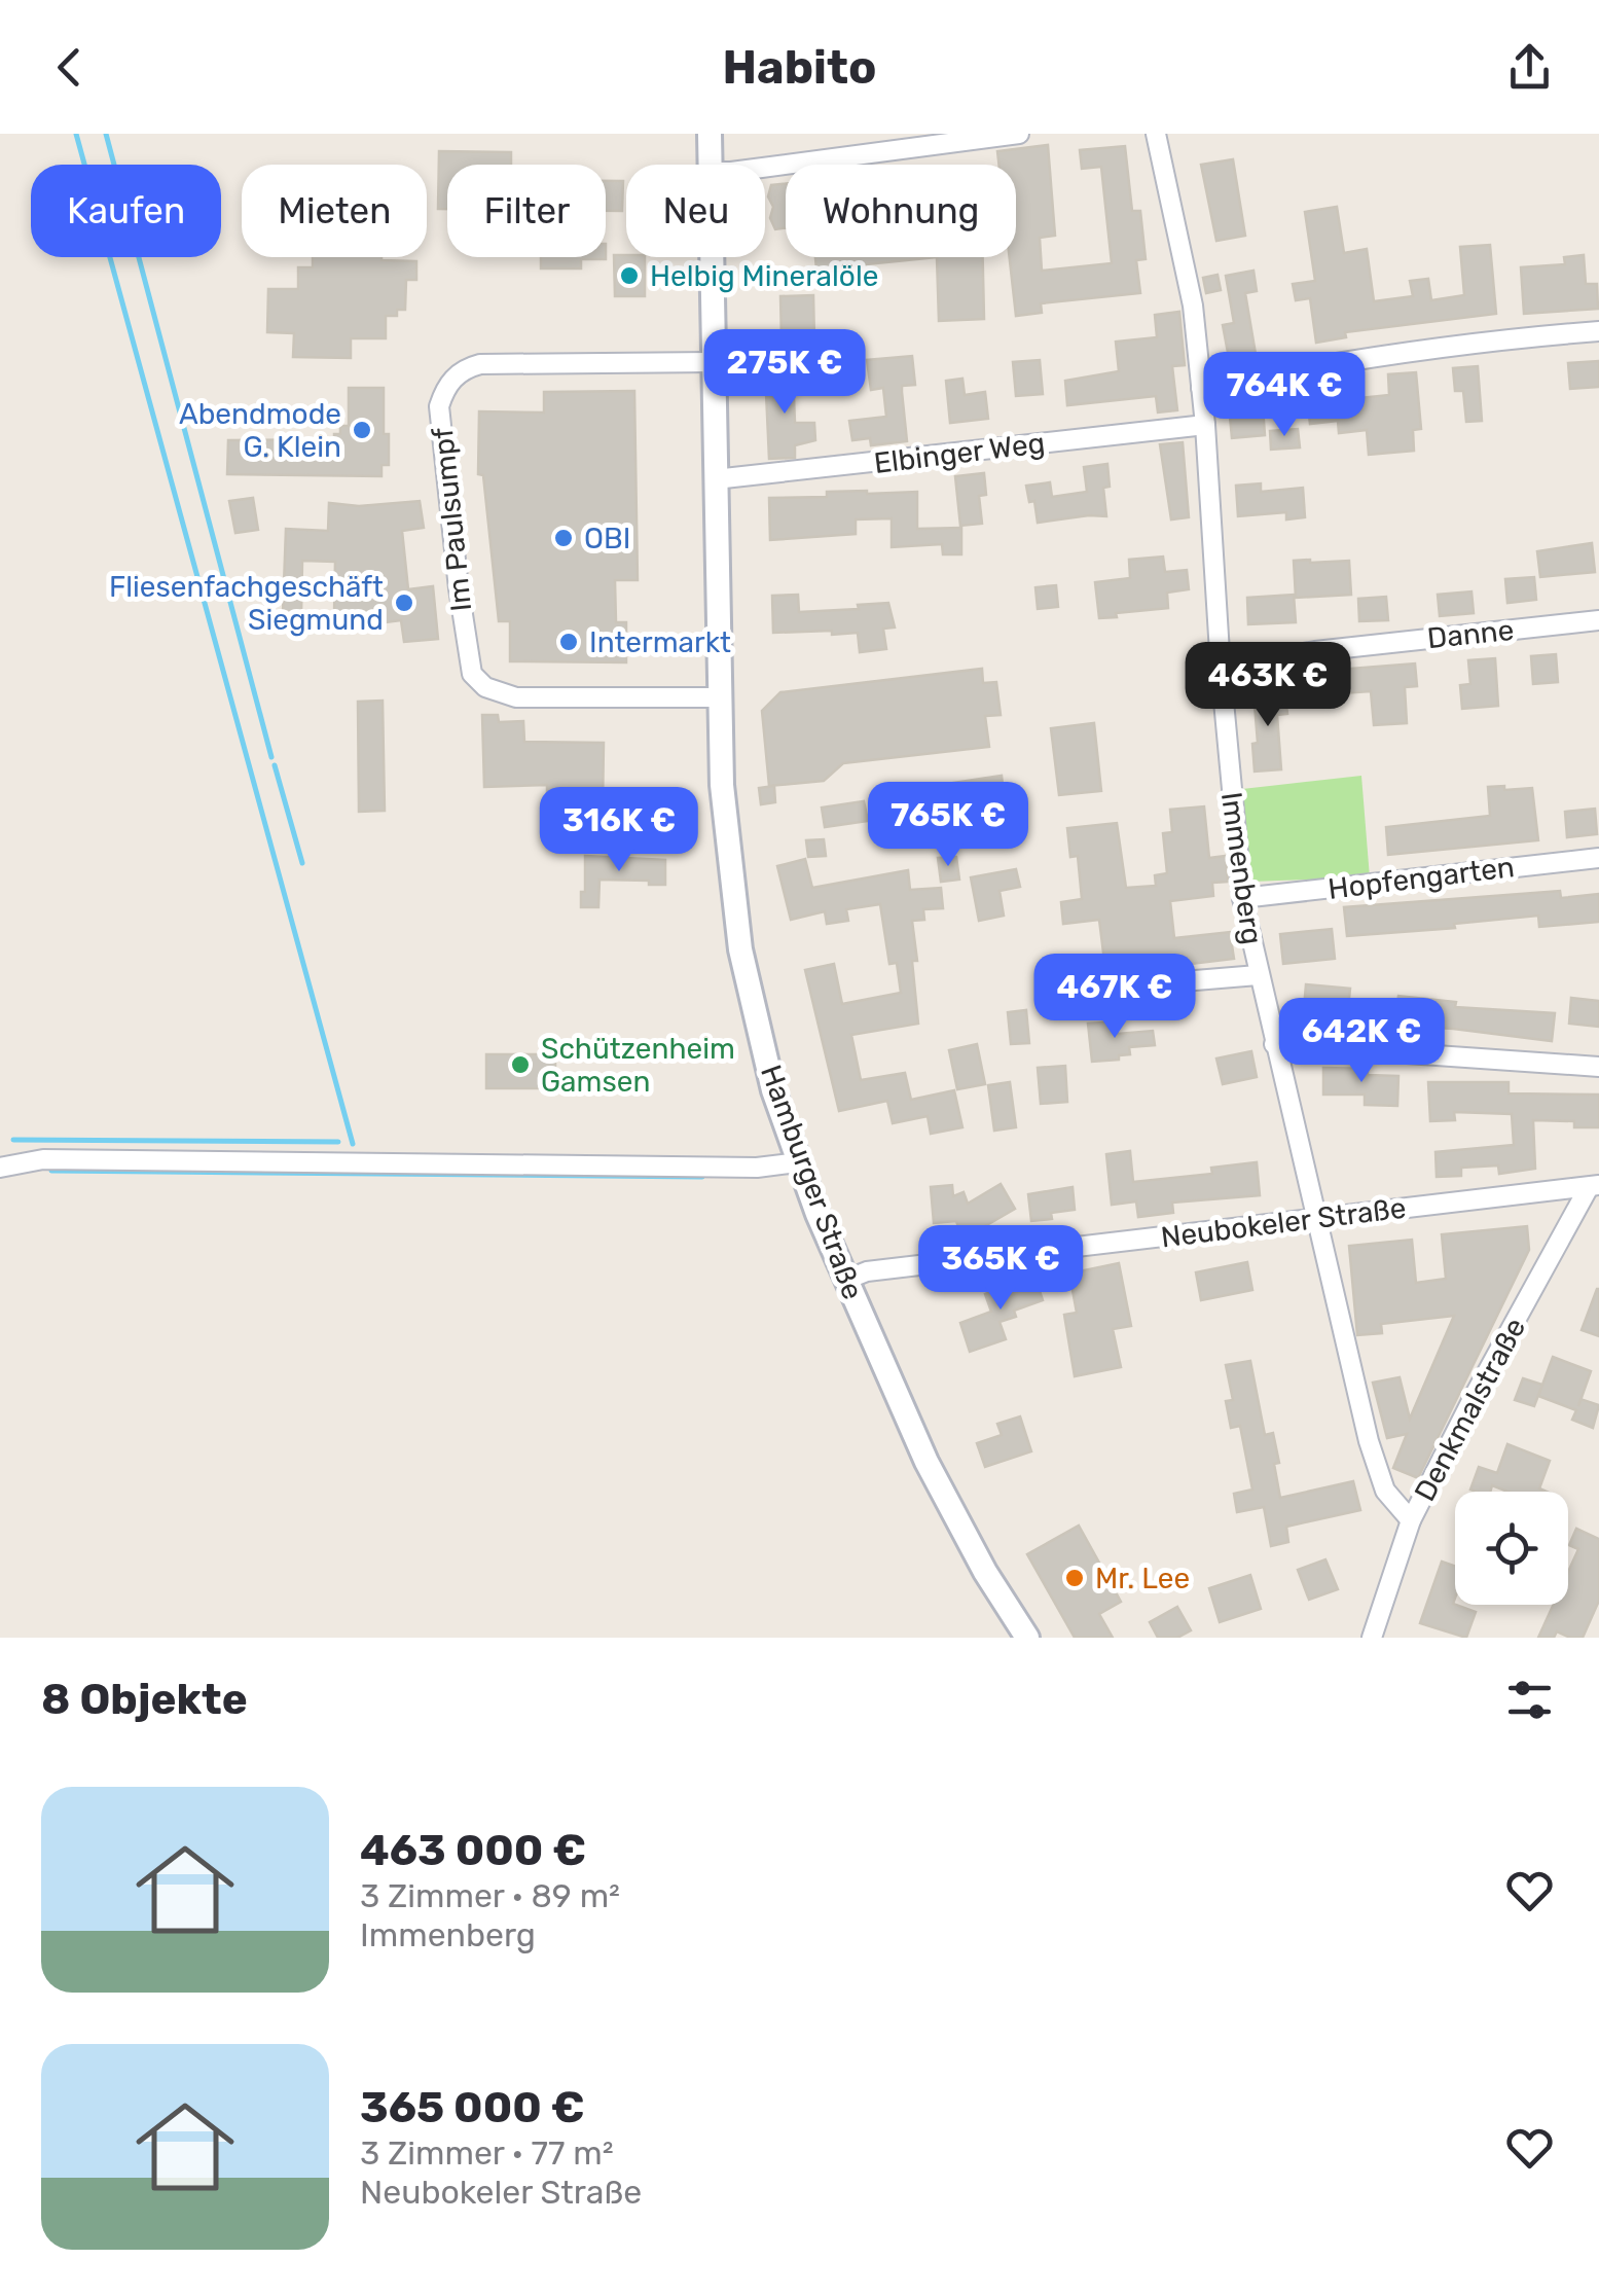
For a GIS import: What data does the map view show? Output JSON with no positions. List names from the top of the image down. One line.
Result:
{"streets":{"street":["Elbinger Weg","Im Paulsumpf","Danne","Immenberg","Hopfengarten","Hamburger Straße","Neubokeler Straße","Denkmalstraße"]},"crossings":[["Elbinger Weg","Immenberg"],["Elbinger Weg","Hamburger Straße"],["Im Paulsumpf","Hamburger Straße"],["Danne","Immenberg"],["Immenberg","Hopfengarten"],["Immenberg","Neubokeler Straße"],["Immenberg","Denkmalstraße"],["Hamburger Straße","Neubokeler Straße"],["Neubokeler Straße","Denkmalstraße"]],"places":["Helbig Mineralöle","Abendmode G. Klein","OBI","Fliesenfachgeschäft Siegmund","Intermarkt","Schützenheim Gamsen","Mr. Lee"],"page":{"header":"Habito","chip":["Kaufen","Mieten","Filter","Neu","Wohnung"],"price":["275K €","764K €","463K €","765K €","316K €","467K €","642K €","365K €"],"heading":"8 Objekte","list":[{"name":"463 000 €","note":"3 Zimmer · 89 m² · Immenberg"},{"name":"365 000 €","note":"3 Zimmer · 77 m² · Neubokeler Straße"}]}}
